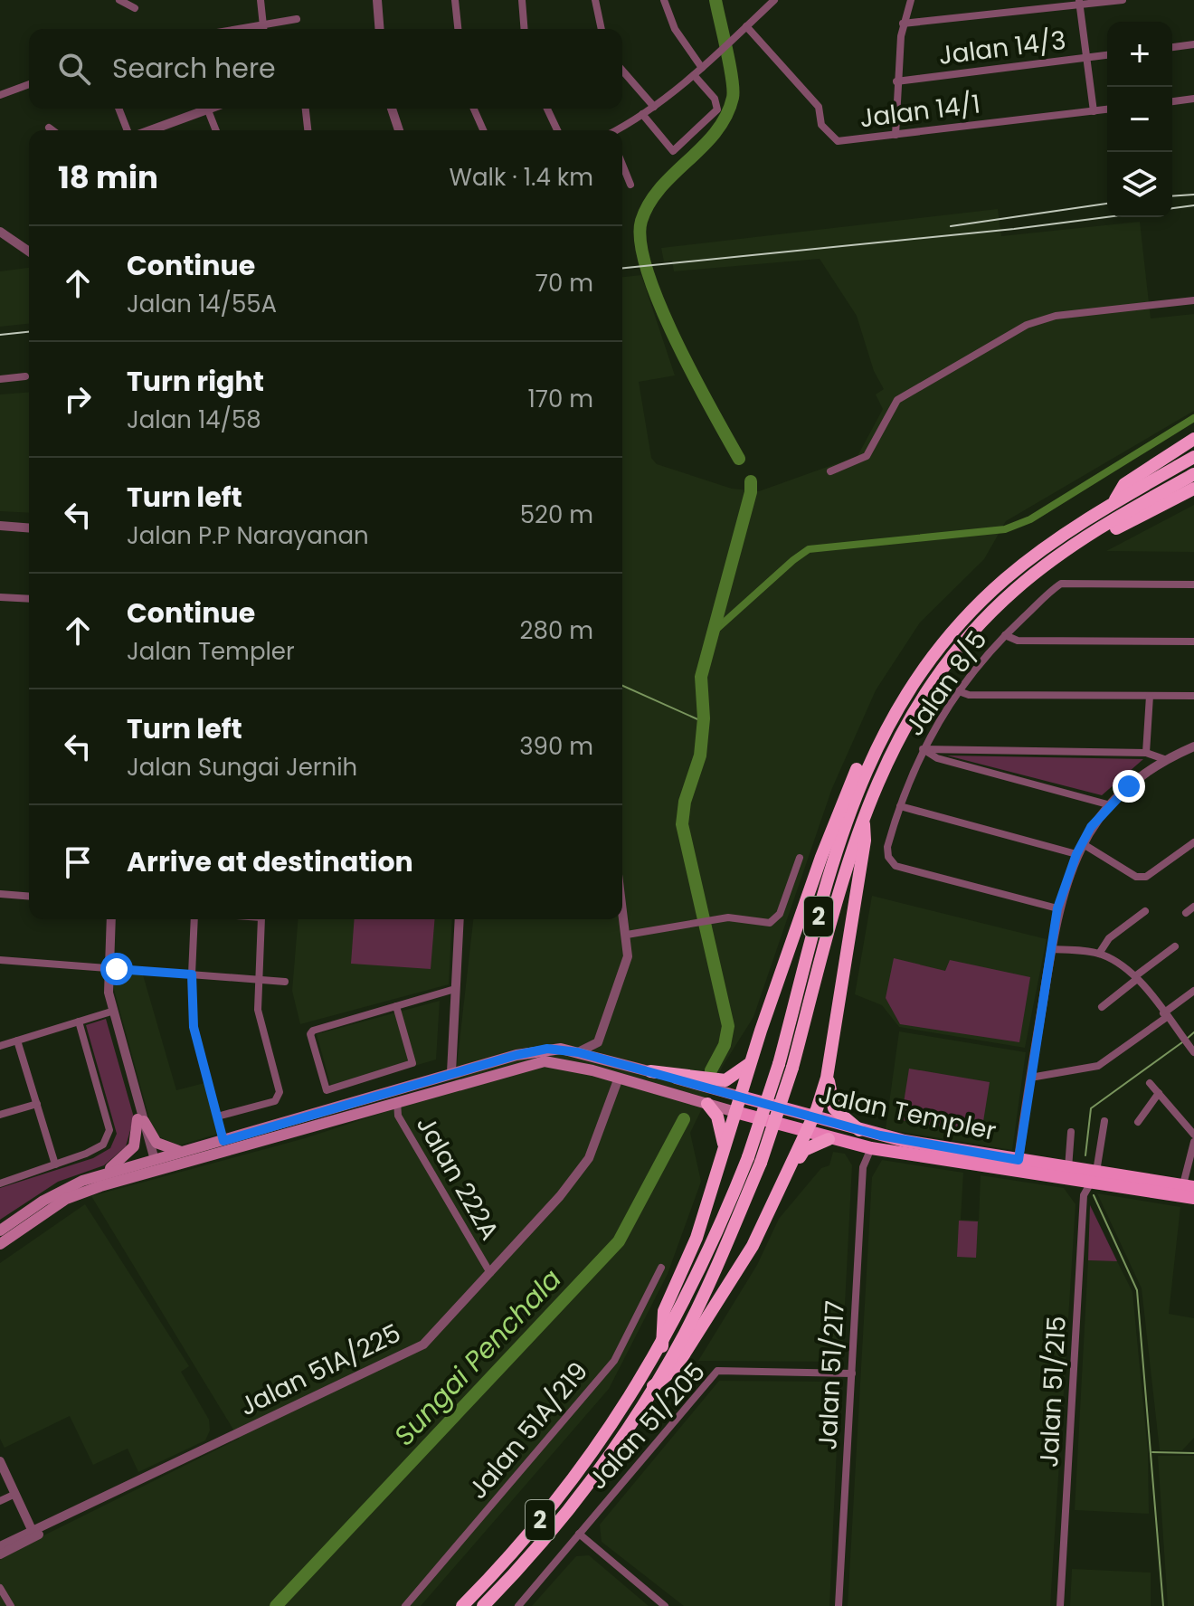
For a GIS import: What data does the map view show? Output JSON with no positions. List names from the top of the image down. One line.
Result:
{"streets":{"highway":["2"],"main road":["Jalan Templer"],"street":["Jalan 14/3","Jalan 14/1","Jalan 8/5","Jalan 222A","Jalan 51A/225","Jalan 51/217","Jalan 51/215","Jalan 51/205","Jalan 51A/219"]},"crossings":[["Jalan Templer","Jalan 51/217"],["Jalan Templer","Jalan 51/215"],["Jalan 222A","Jalan 51A/225"],["Jalan 51/217","Jalan 51/205"]],"water":["Sungai Penchala"],"page":{"map_buttons":["+","−"],"search":"Search here","heading":["18 min","Walk · 1.4 km"],"list":[["Continue","Jalan 14/55A","70 m"],["Turn right","Jalan 14/58","170 m"],["Turn left","Jalan P.P Narayanan","520 m"],["Continue","Jalan Templer","280 m"],["Turn left","Jalan Sungai Jernih","390 m"],"Arrive at destination"]}}
